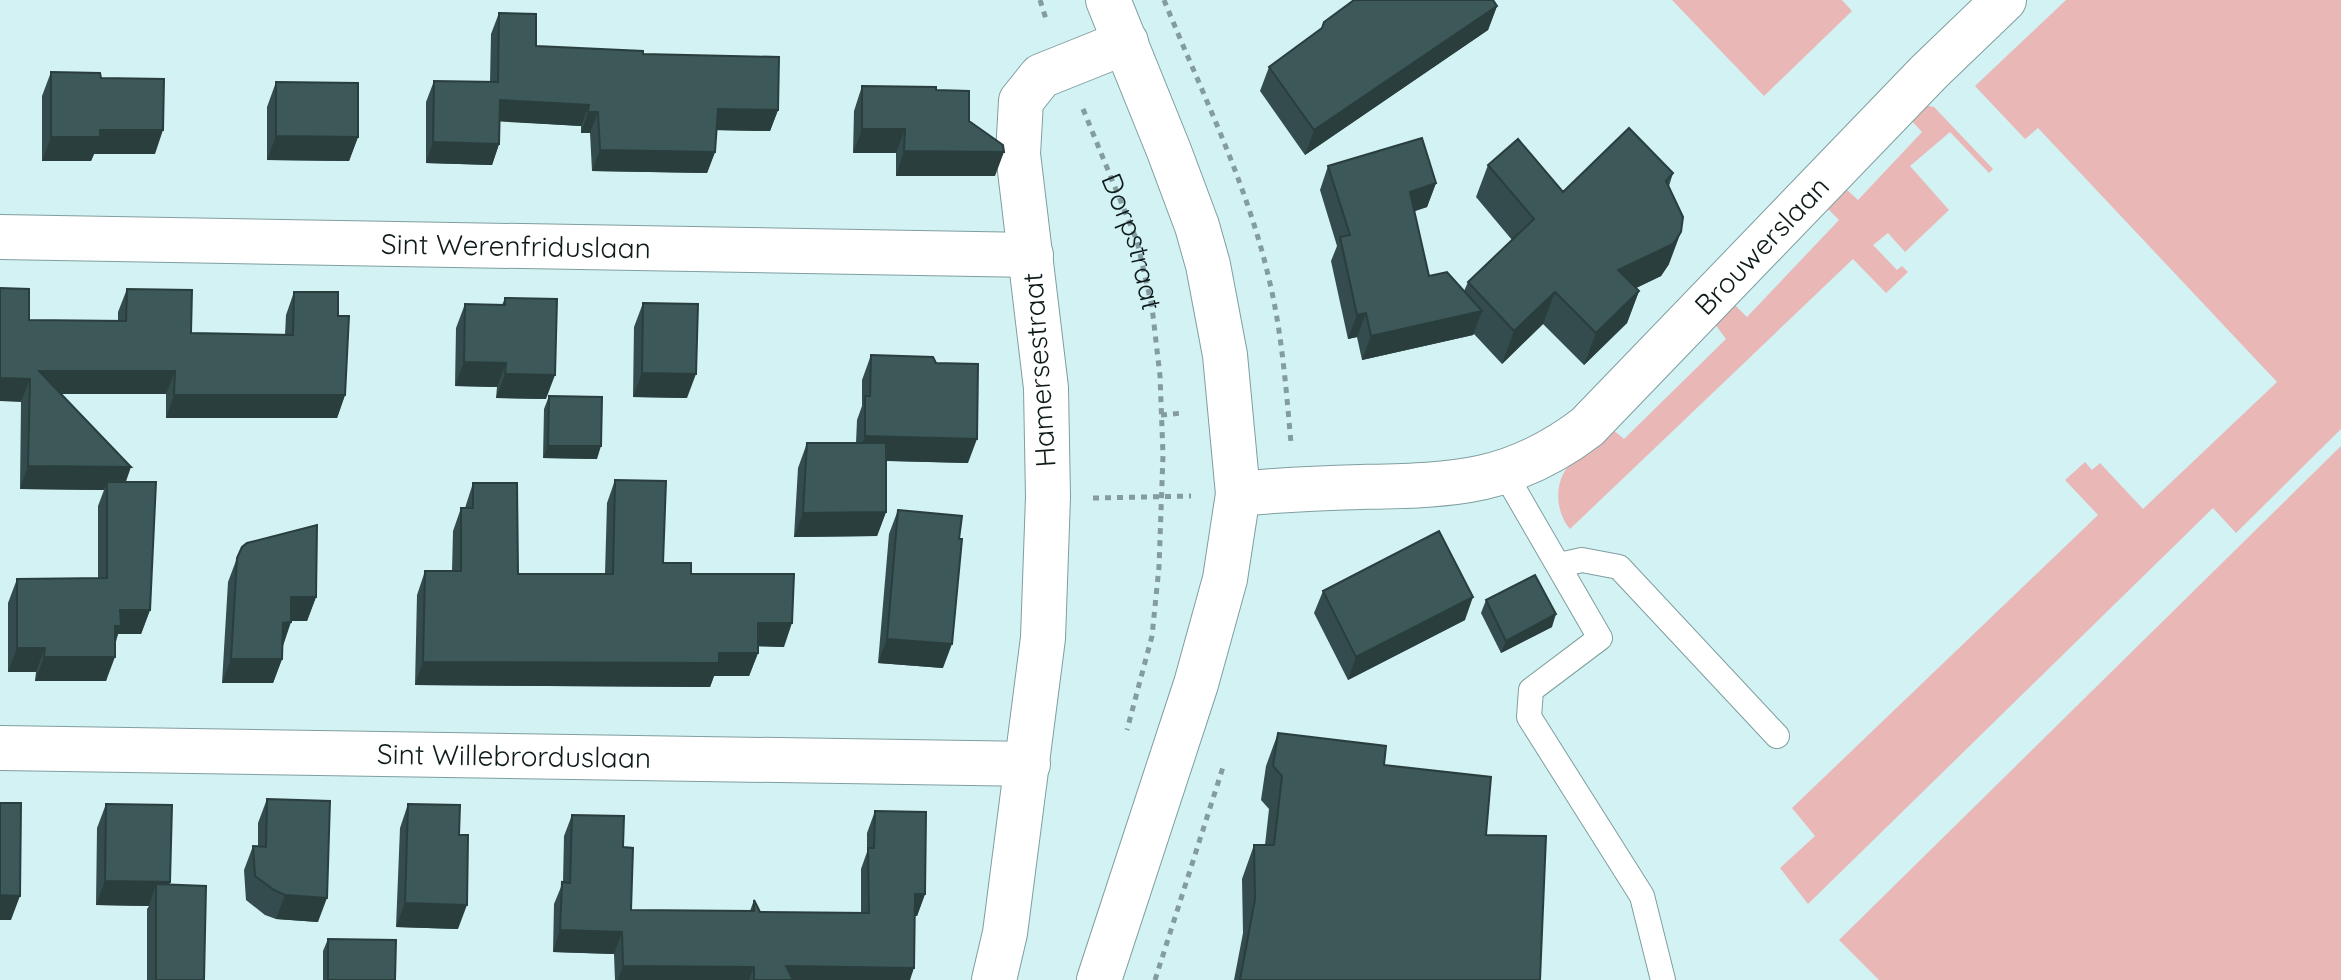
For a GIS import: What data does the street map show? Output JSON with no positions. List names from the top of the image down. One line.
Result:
{"streets":{"street":["Sint Werenfriduslaan","Brouwerslaan","Hamersestraat","Sint Willebrorduslaan"],"path":["Dorpstraat"]},"crossings":[["Dorpstraat","Hamersestraat"],["Sint Werenfriduslaan","Hamersestraat"],["Hamersestraat","Sint Willebrorduslaan"]]}
